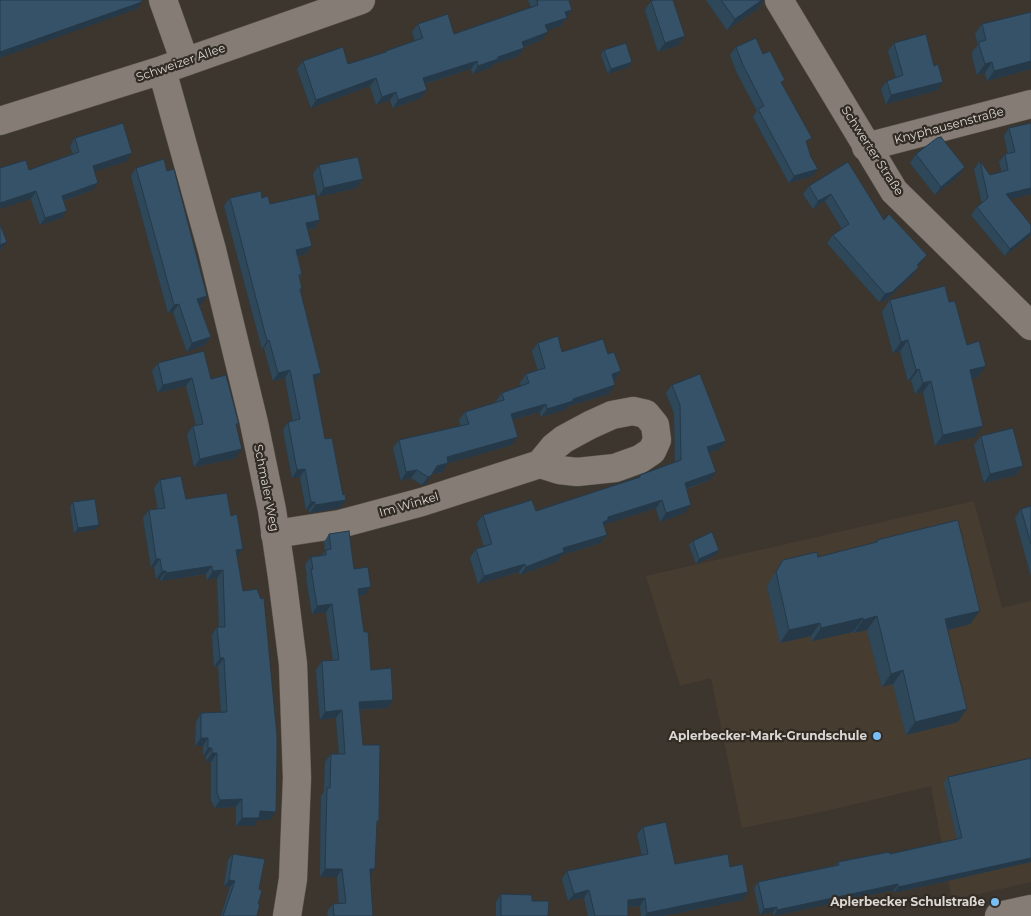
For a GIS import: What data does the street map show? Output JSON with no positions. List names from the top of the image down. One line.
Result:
{"streets":{"street":["Schweizer Allee","Knyphausenstraße","Schwerter Straße","Schmaler Weg","Im Winkel"]},"crossings":[["Schweizer Allee","Schmaler Weg"],["Knyphausenstraße","Schwerter Straße"],["Schmaler Weg","Im Winkel"]],"places":["Aplerbecker-Mark-Grundschule","Aplerbecker Schulstraße"]}
